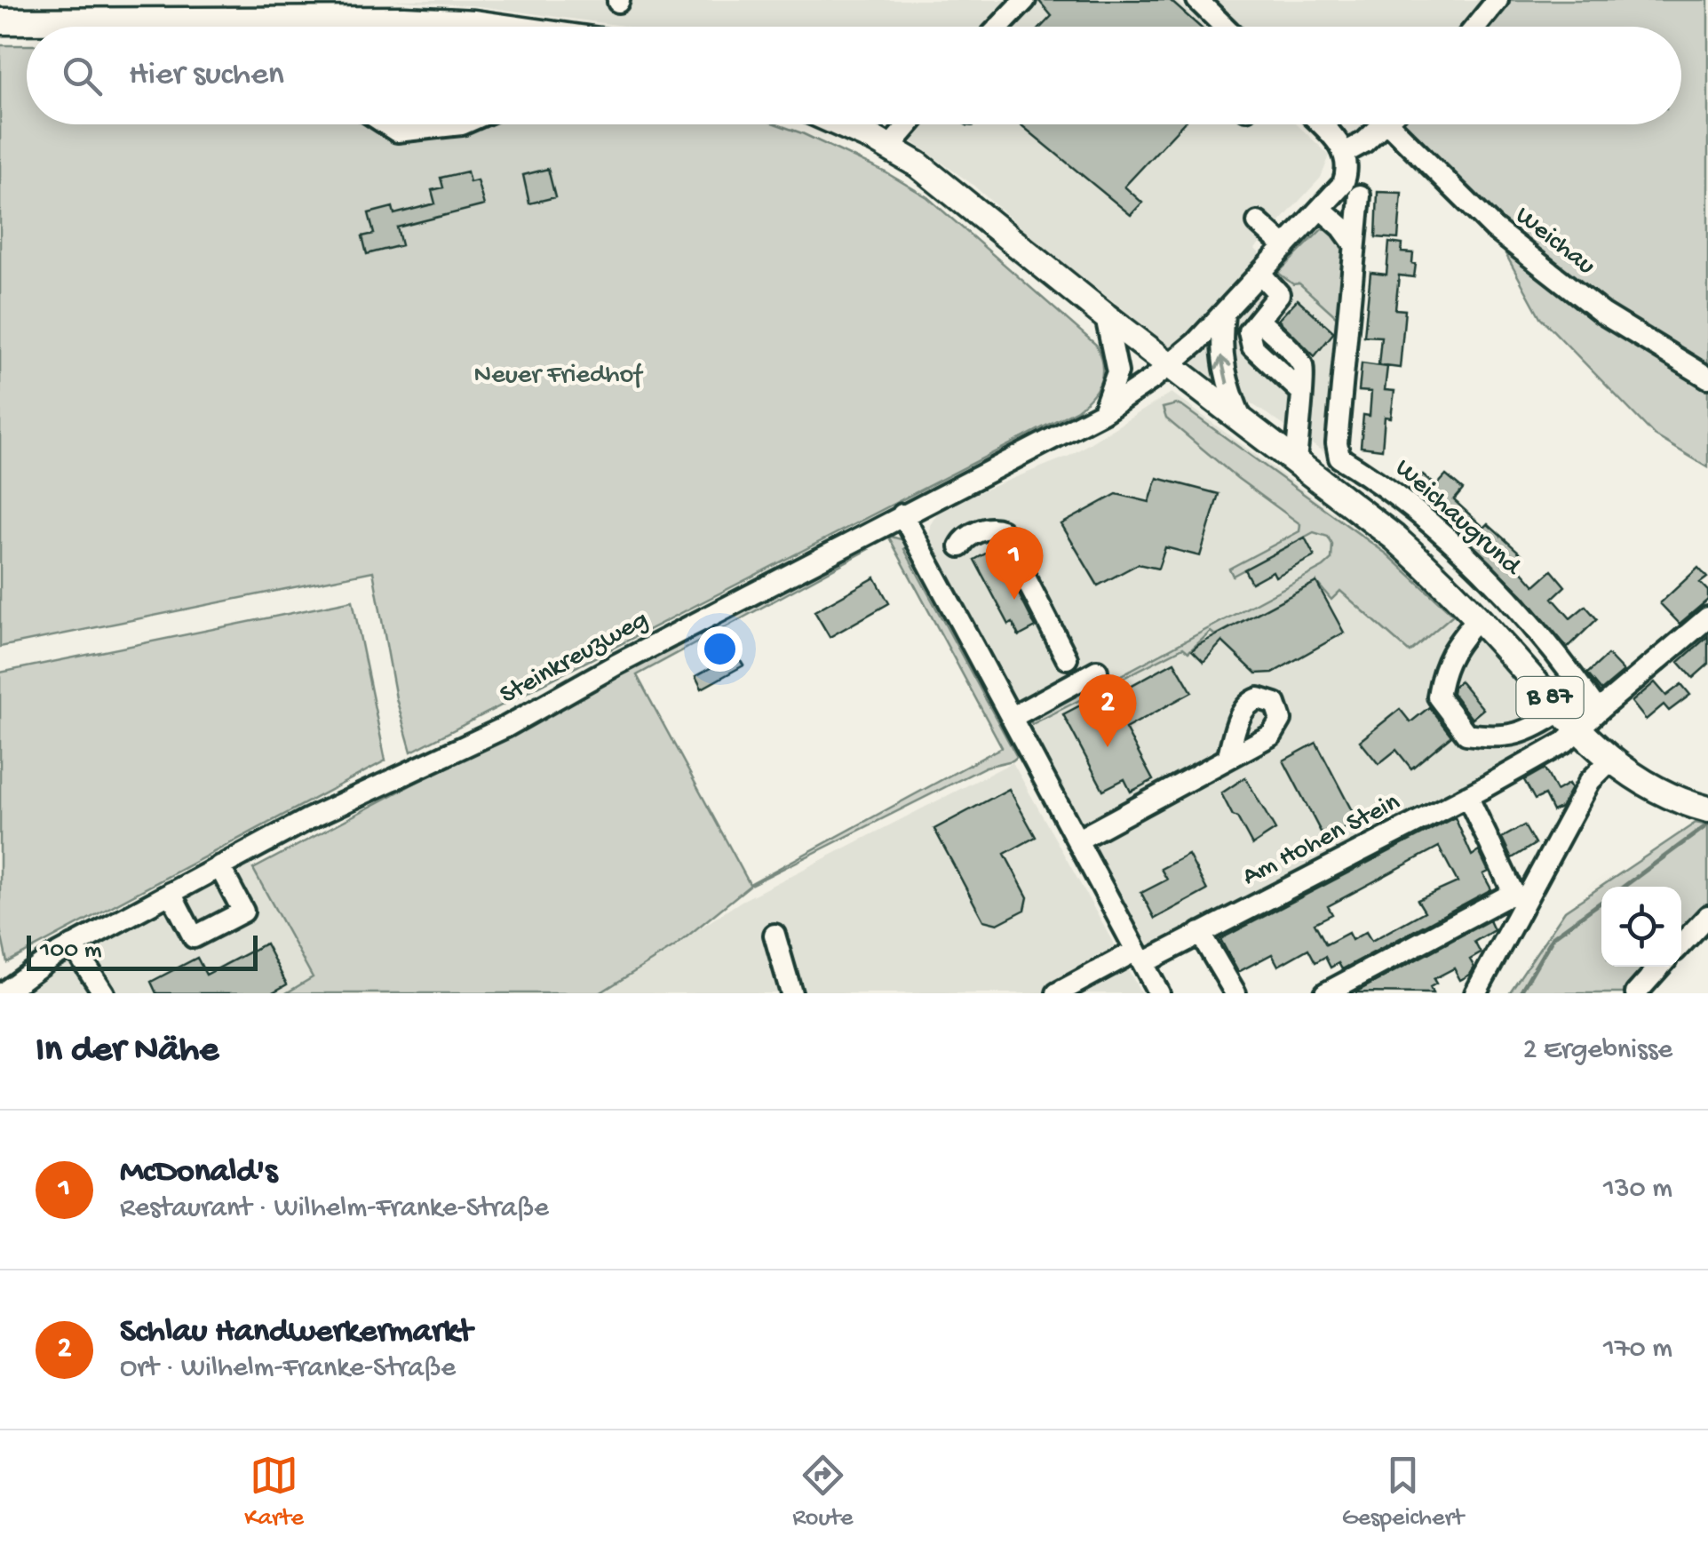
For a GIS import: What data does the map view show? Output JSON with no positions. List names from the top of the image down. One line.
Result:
{"streets":{"main road":["B 87"],"street":["Weichau","Weichaugrund","Steinkreuzweg","Am Hohen Stein"]},"crossings":[["Steinkreuzweg","B 87"],["B 87","Am Hohen Stein"]],"parks":["Neuer Friedhof"],"scale_bar":"100 m","page":{"search":"Hier suchen","pins":["1","2"],"scale":"100 m","heading":["In der Nähe","2 Ergebnisse"],"list":[{"mark":"1","name":"McDonald's","note":"Restaurant · Wilhelm-Franke-Straße","value":"130 m"},{"mark":"2","name":"Schlau Handwerkermarkt","note":"Ort · Wilhelm-Franke-Straße","value":"170 m"}],"nav":["Karte","Route","Gespeichert"]}}
